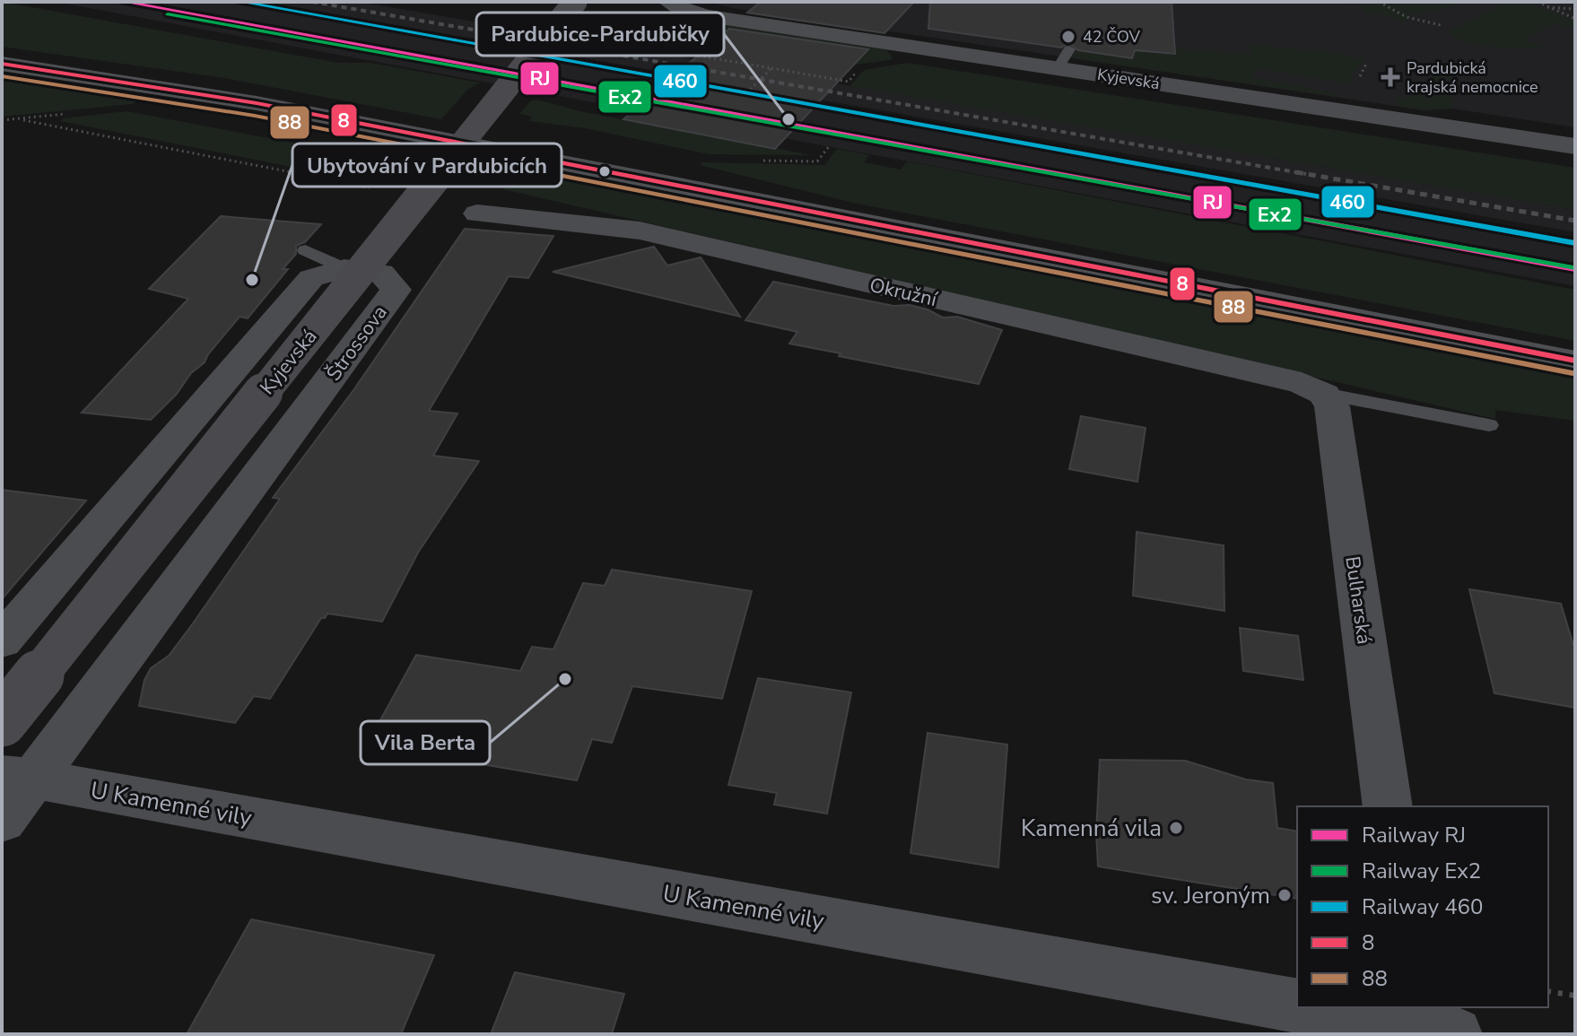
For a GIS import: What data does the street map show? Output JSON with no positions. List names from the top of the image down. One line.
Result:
{"streets":{"street":["Kyjevská","Okružní","Štrossova","Bulharská","U Kamenné vily"]},"crossings":[["Okružní","Bulharská"],["Štrossova","U Kamenné vily"]],"places":{"other":["42 ČOV","Pardubice-Pardubičky","Ubytování v Pardubicích","Vila Berta","Kamenná vila","sv. Jeroným"],"health":["Pardubická krajská nemocnice"]},"lines":["rail line RJ","rail line 460","rail line Ex2","transit line 8","transit line 88"],"legend":["Railway RJ","Railway Ex2","Railway 460","8","88"]}
